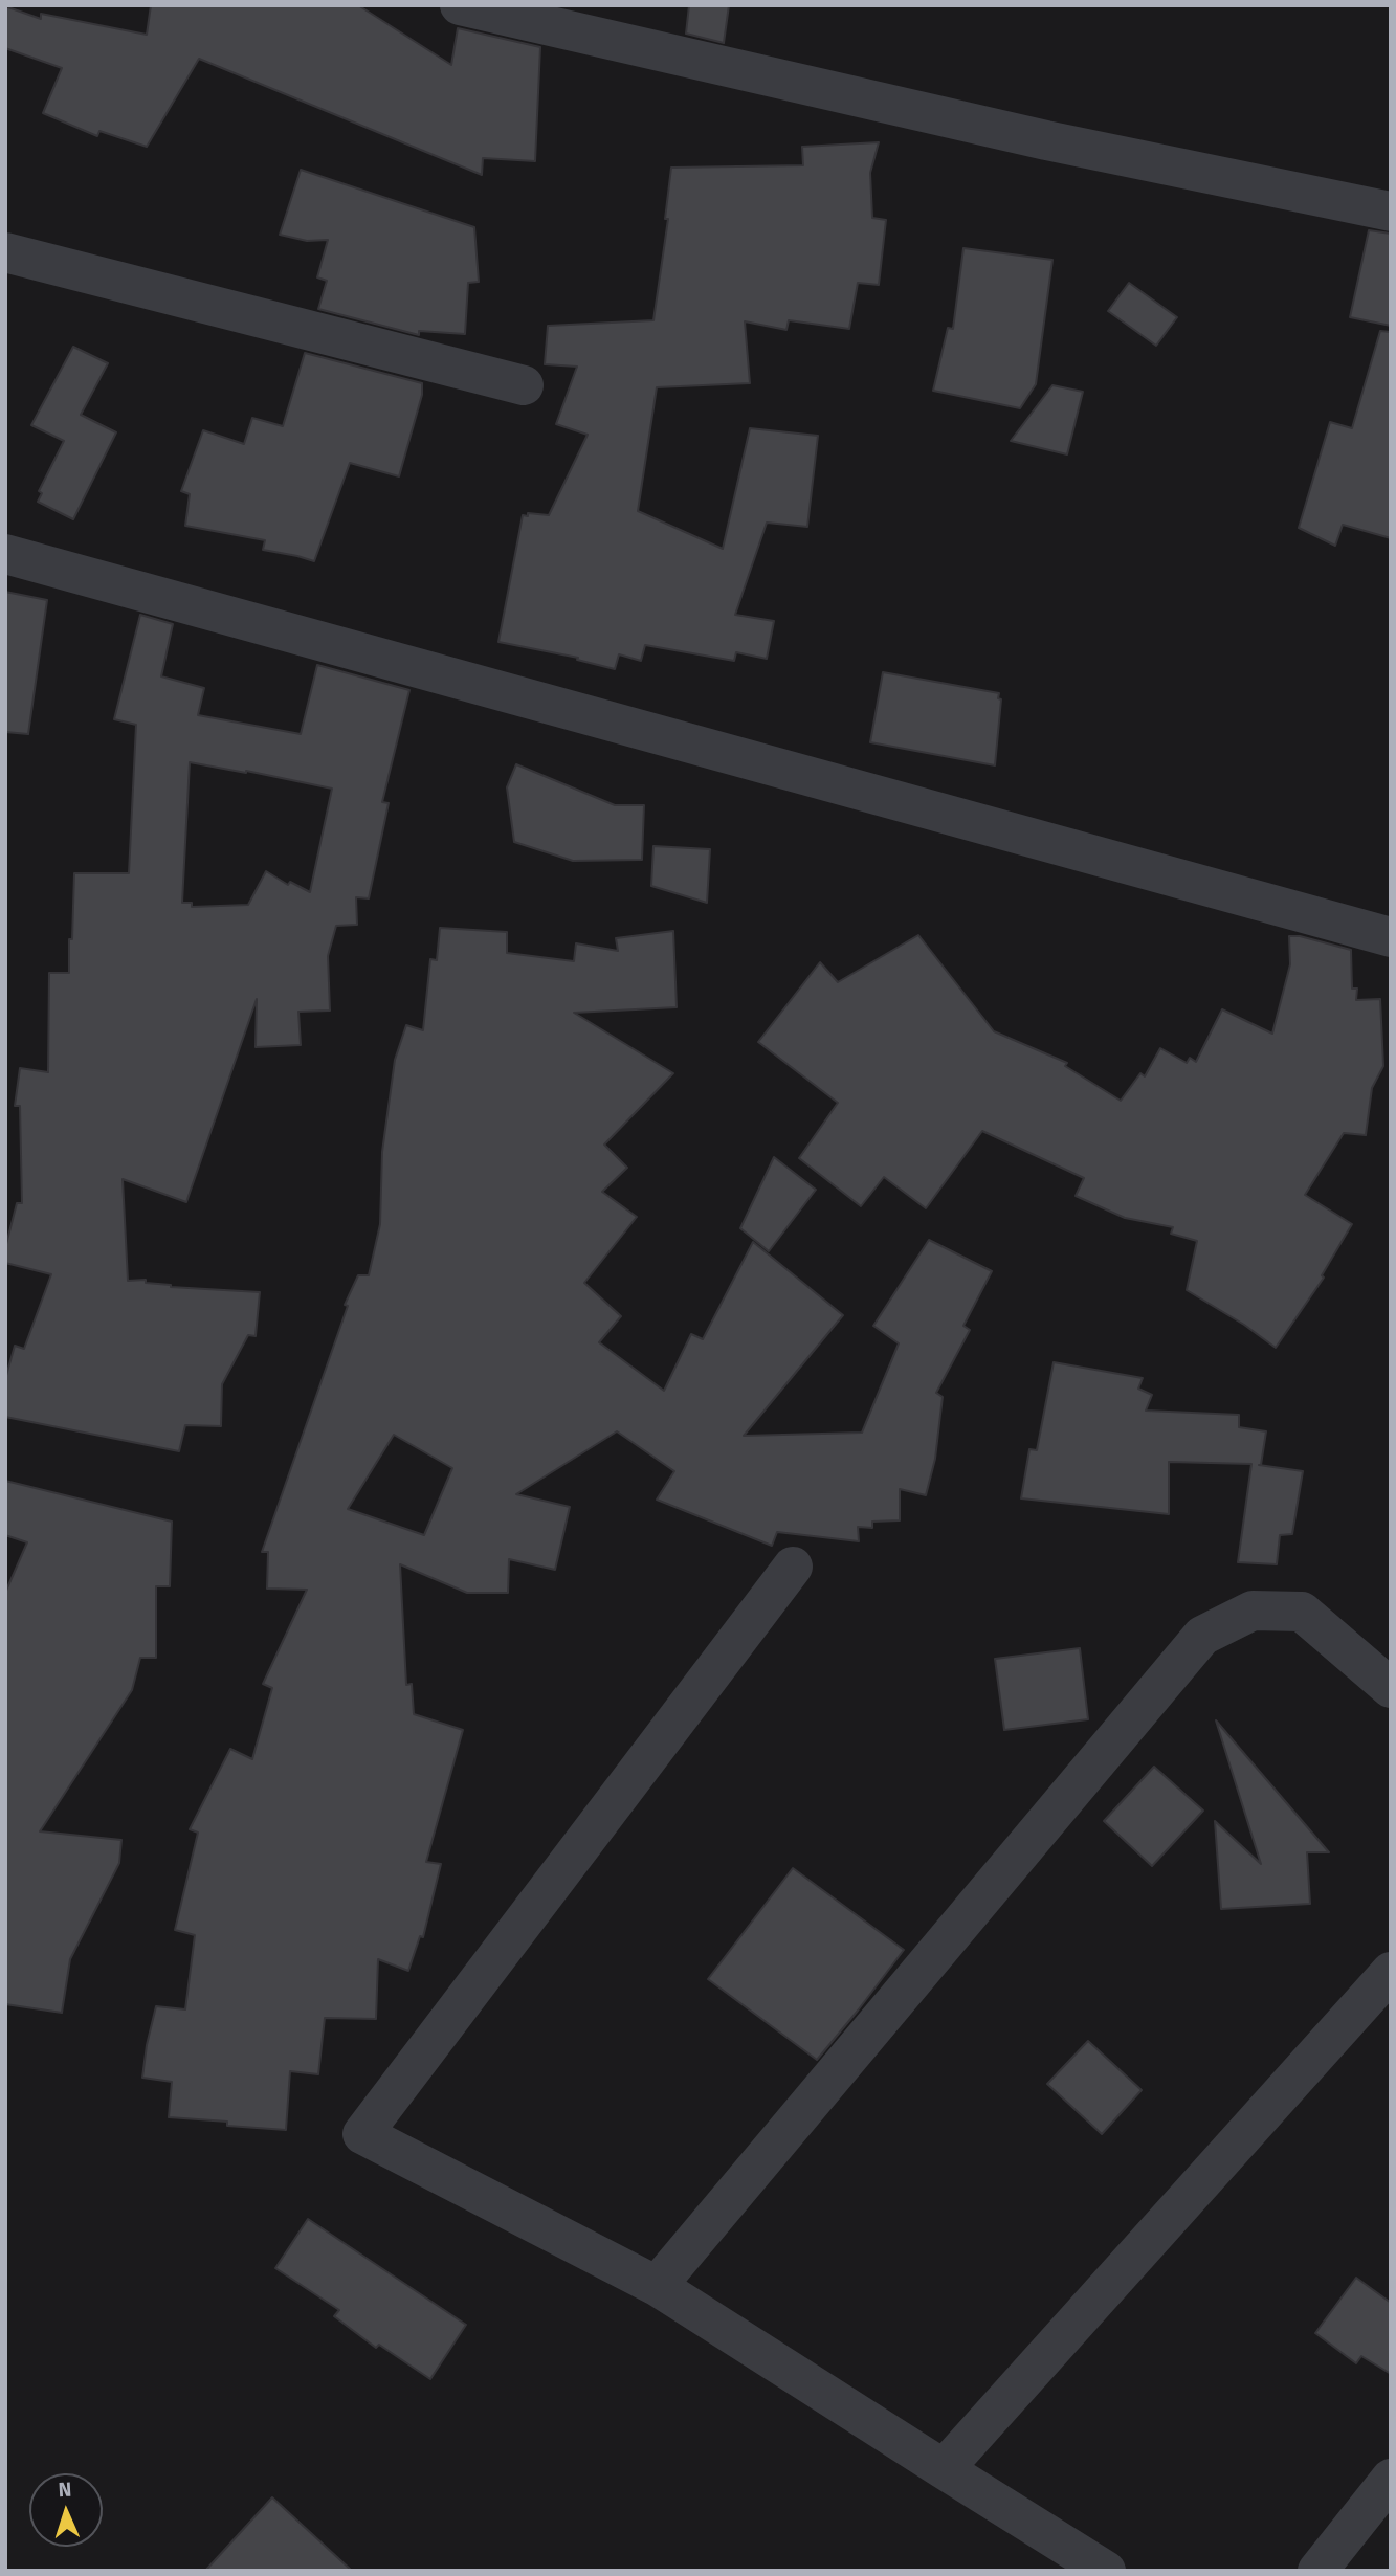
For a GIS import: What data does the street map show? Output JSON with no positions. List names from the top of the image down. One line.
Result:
{"north":"top"}
